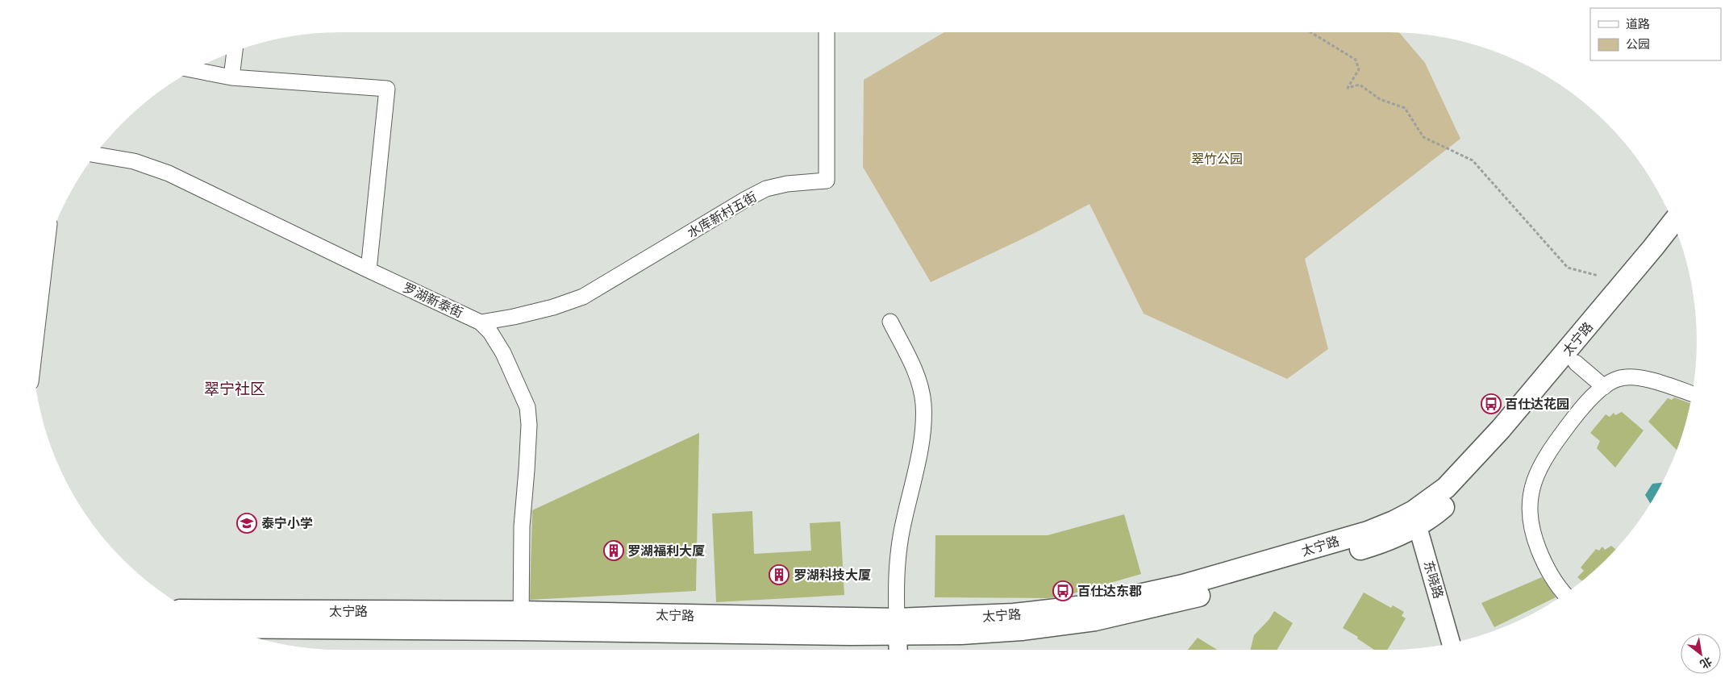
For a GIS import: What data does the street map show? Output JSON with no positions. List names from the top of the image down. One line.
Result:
{"streets":{"main road":["太宁路"],"street":["水库新村五街","罗湖新泰街","东晓路"]},"crossings":[["水库新村五街","罗湖新泰街"],["罗湖新泰街","太宁路"],["太宁路","东晓路"]],"districts":["翠宁社区"],"parks":["翠竹公园"],"places":{"bus stop":["百仕达花园","百仕达东郡"],"school or university":["泰宁小学"],"building":["罗湖福利大厦","罗湖科技大厦"]},"legend":["道路","公园"],"north":"bottom right"}
